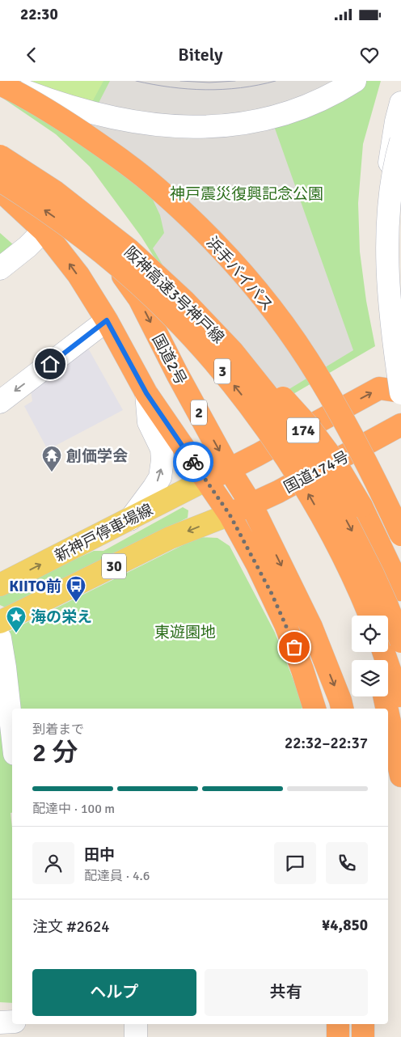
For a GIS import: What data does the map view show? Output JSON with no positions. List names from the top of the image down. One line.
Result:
{"streets":{"highway":["浜手バイパス","阪神高速3号神戸線","国道2号","3","2","174","国道174号"],"main road":["新神戸停車場線","30"]},"crossings":[["阪神高速3号神戸線","3"],["国道2号","174"],["国道2号","国道174号"],["2","174"],["2","国道174号"],["2","新神戸停車場線"],["2","30"],["174","新神戸停車場線"],["国道174号","30"]],"parks":["神戸震災復興記念公園","東遊園地"],"places":{"temple":["創価学会"],"bus stop":["KIITO前"],"place":["海の栄え"]},"page":{"status":"22:30","header":"Bitely","heading":["2 分","到着まで","22:32–22:37"],"panel":["田中","配達員 · 4.6","注文 #2624","¥4,850"],"bar":"配達中 · 100 m","buttons":["ヘルプ","共有"]}}
